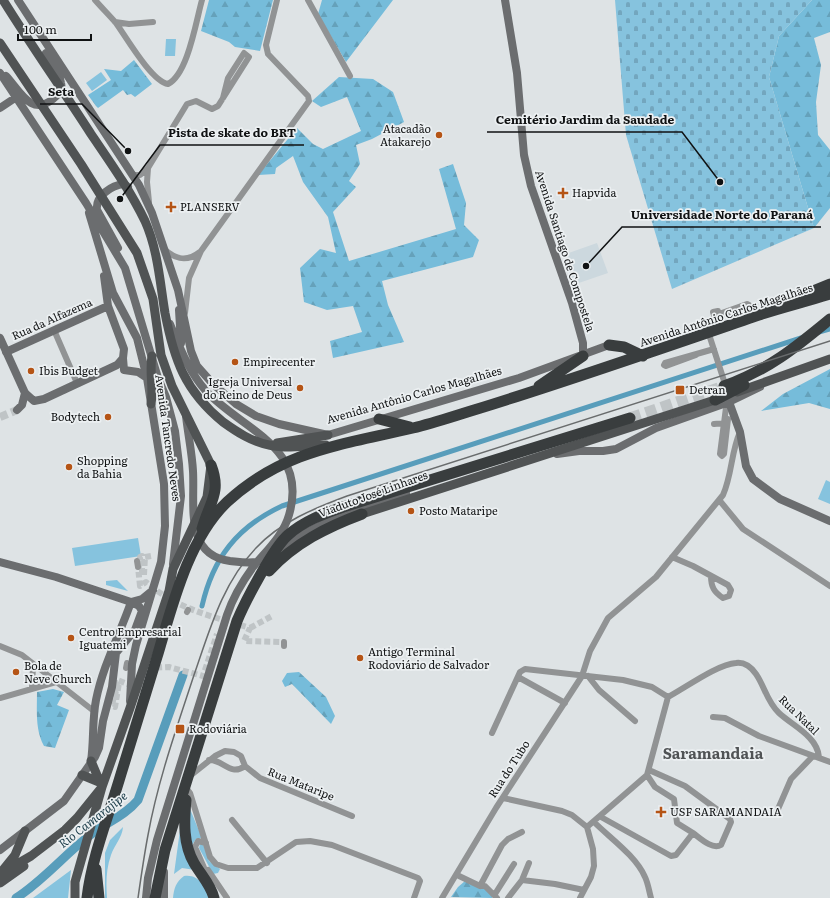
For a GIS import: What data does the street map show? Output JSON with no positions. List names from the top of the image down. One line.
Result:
{"streets":{"highway":["Avenida Antônio Carlos Magalhães"],"main road":["Avenida Santiago de Compostela","Rua da Alfazema","Avenida Tancredo Neves","Viaduto José Linhares"],"street":["Rua Natal","Rua do Tubo","Rua Mataripe"]},"crossings":[["Avenida Santiago de Compostela","Avenida Antônio Carlos Magalhães"],["Rua da Alfazema","Avenida Tancredo Neves"]],"districts":["Saramandaia"],"water":["Rio Camarajipe"],"places":{"other":["Atacadão Atakarejo","Seta","Cemitério Jardim da Saudade","Pista de skate do BRT","Universidade Norte do Paraná","Empirecenter","Ibis Budget","Igreja Universal do Reino de Deus","Bodytech","Shopping da Bahia","Posto Mataripe","Centro Empresarial Iguatemi","Antigo Terminal Rodoviário de Salvador","Bola de Neve Church"],"health":["Hapvida","PLANSERV","USF SARAMANDAIA"],"transit":["Detran","Rodoviária"]},"scale_bar":"100 m"}
